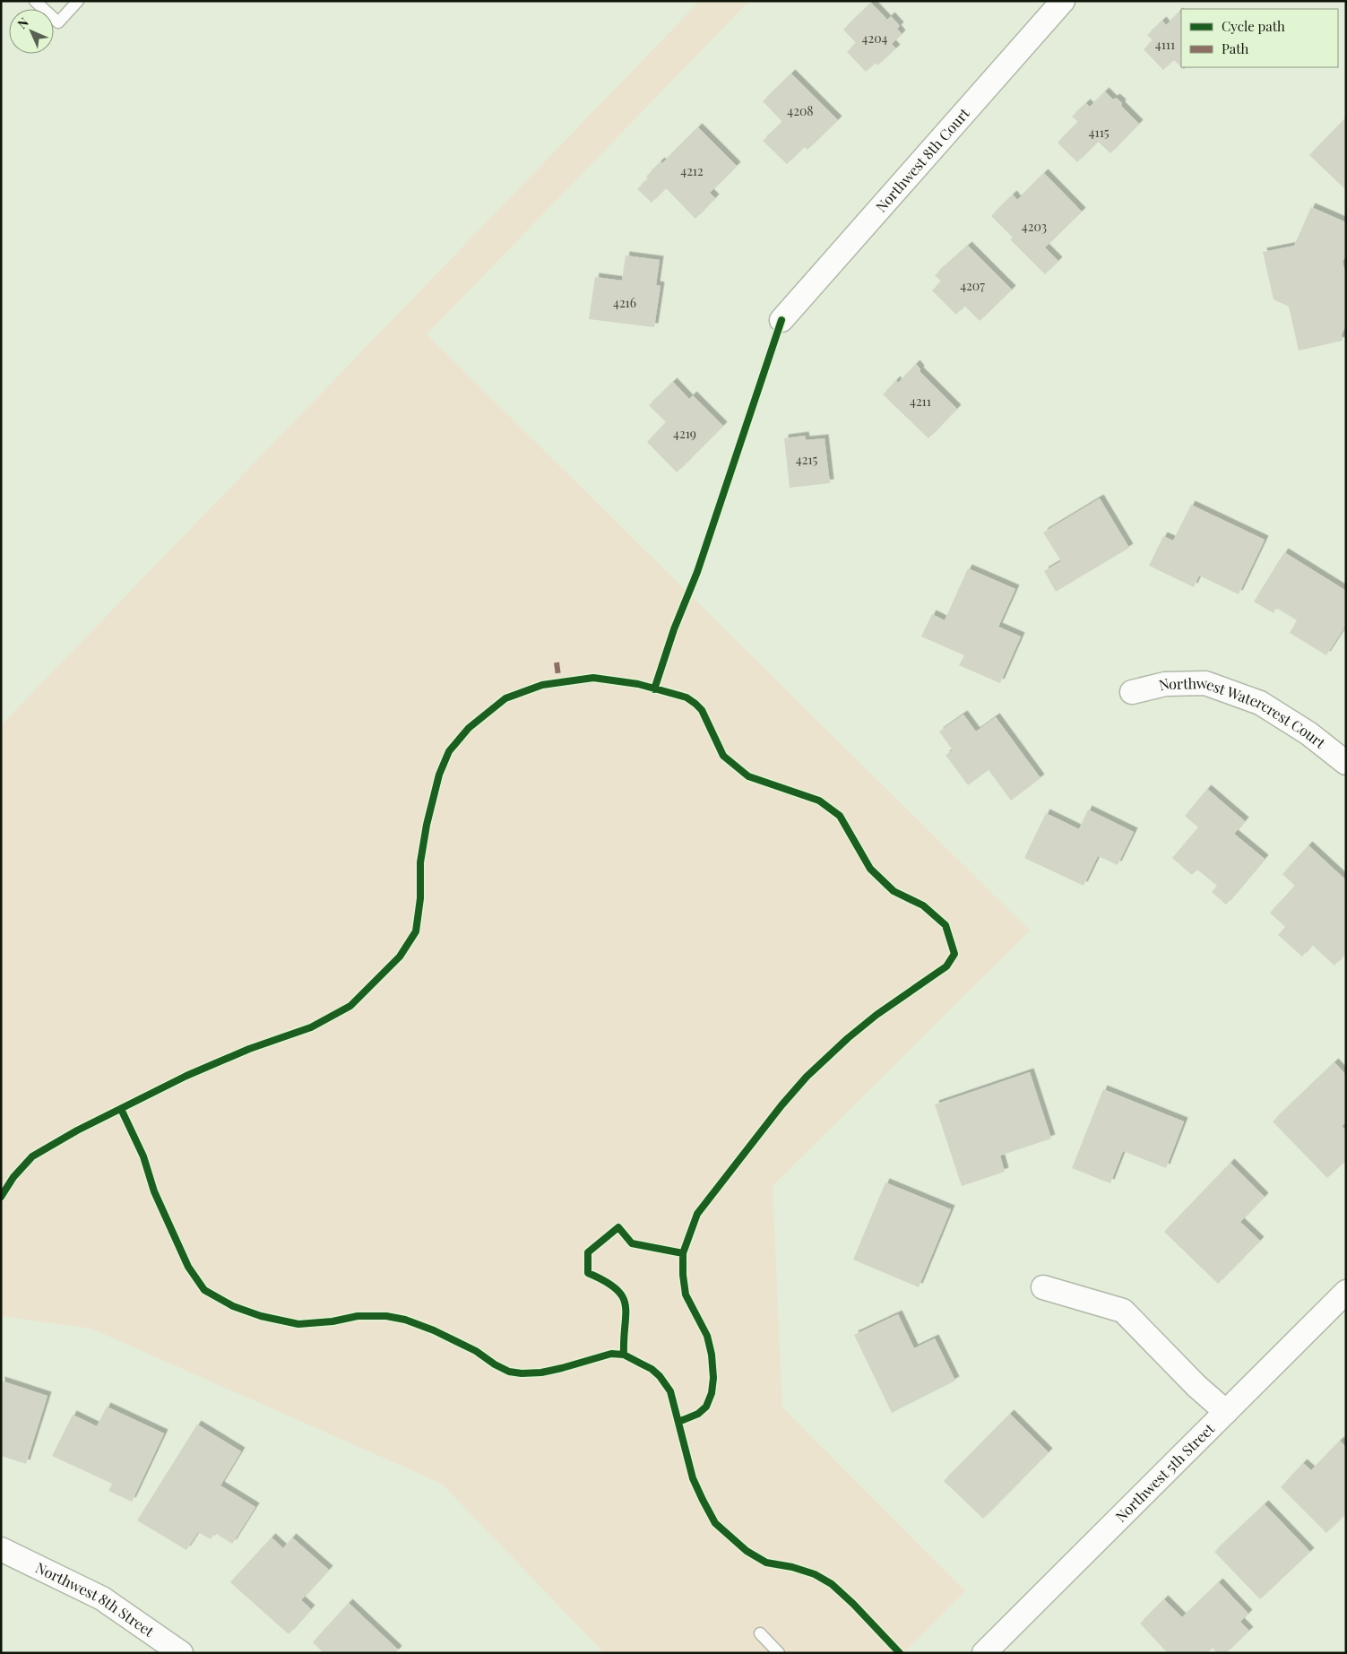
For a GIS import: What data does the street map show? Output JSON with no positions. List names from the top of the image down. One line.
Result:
{"streets":{"street":["Northwest 8th Court","Northwest Watercrest Court","Northwest 5th Street","Northwest 8th Street"]},"house_numbers":["4204","4111","4208","4115","4212","4203","4207","4216","4211","4219","4215"],"legend":["Cycle path","Path"],"north":"top left"}
